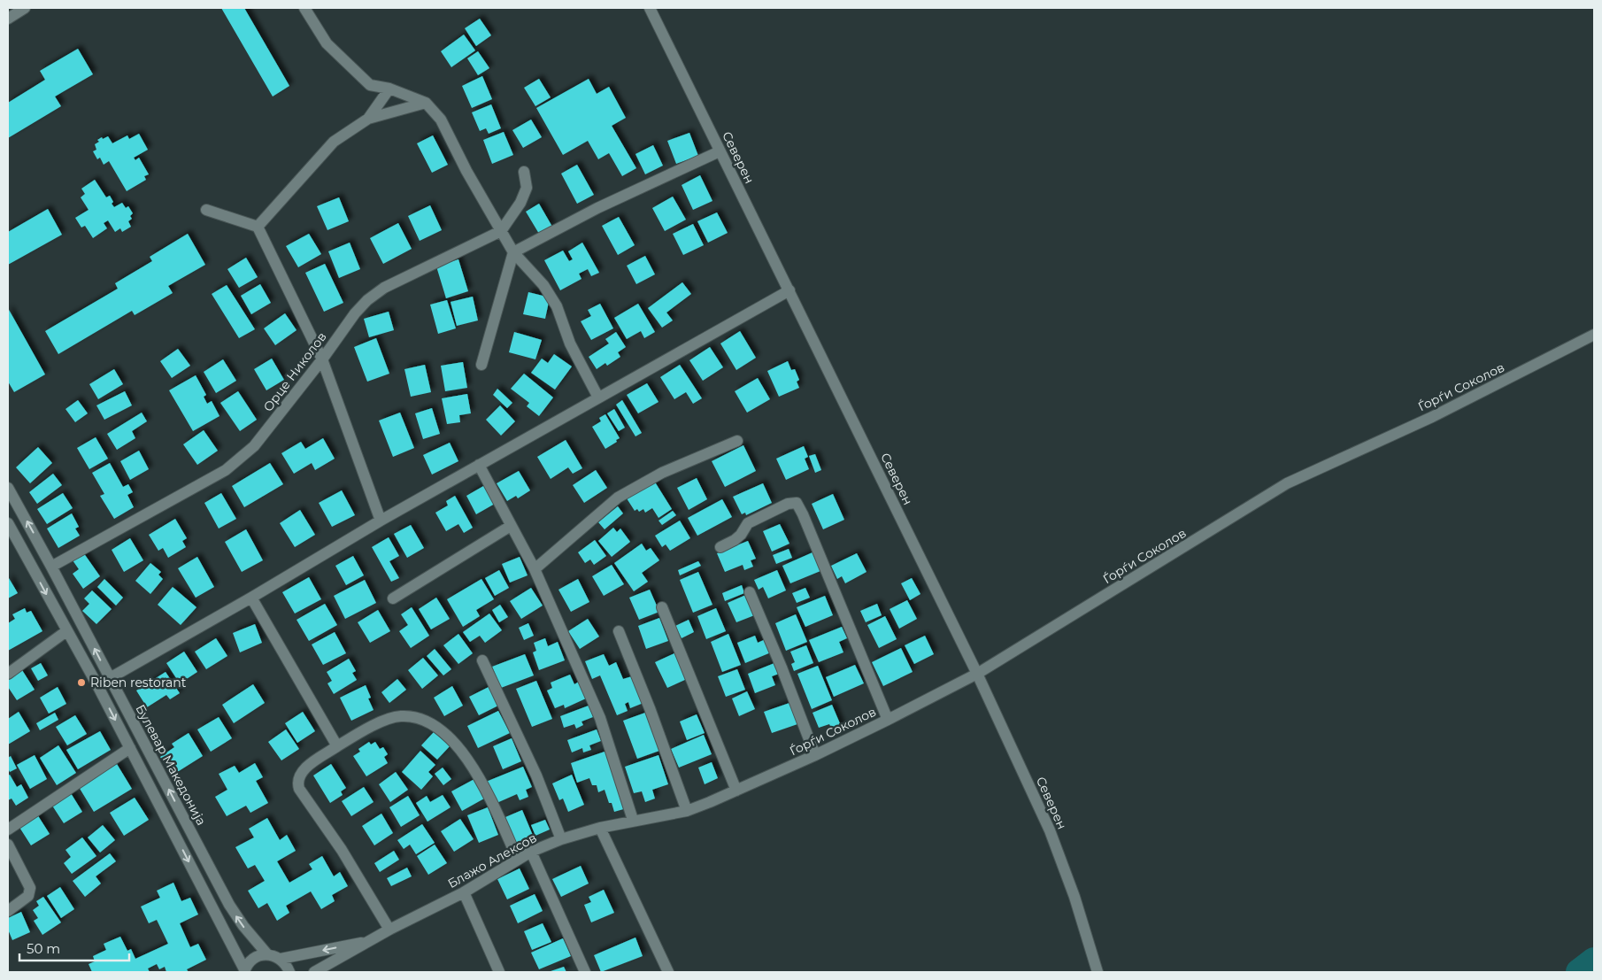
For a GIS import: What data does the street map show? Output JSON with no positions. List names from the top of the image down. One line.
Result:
{"streets":{"street":["Северен","Орце Николов","Ѓорѓи Соколов","Булевар Македонија","Блажо Алексов"]},"crossings":[["Северен","Ѓорѓи Соколов"],["Орце Николов","Булевар Македонија"],["Ѓорѓи Соколов","Блажо Алексов"]],"places":["Riben restorant"],"scale_bar":"50 m"}
